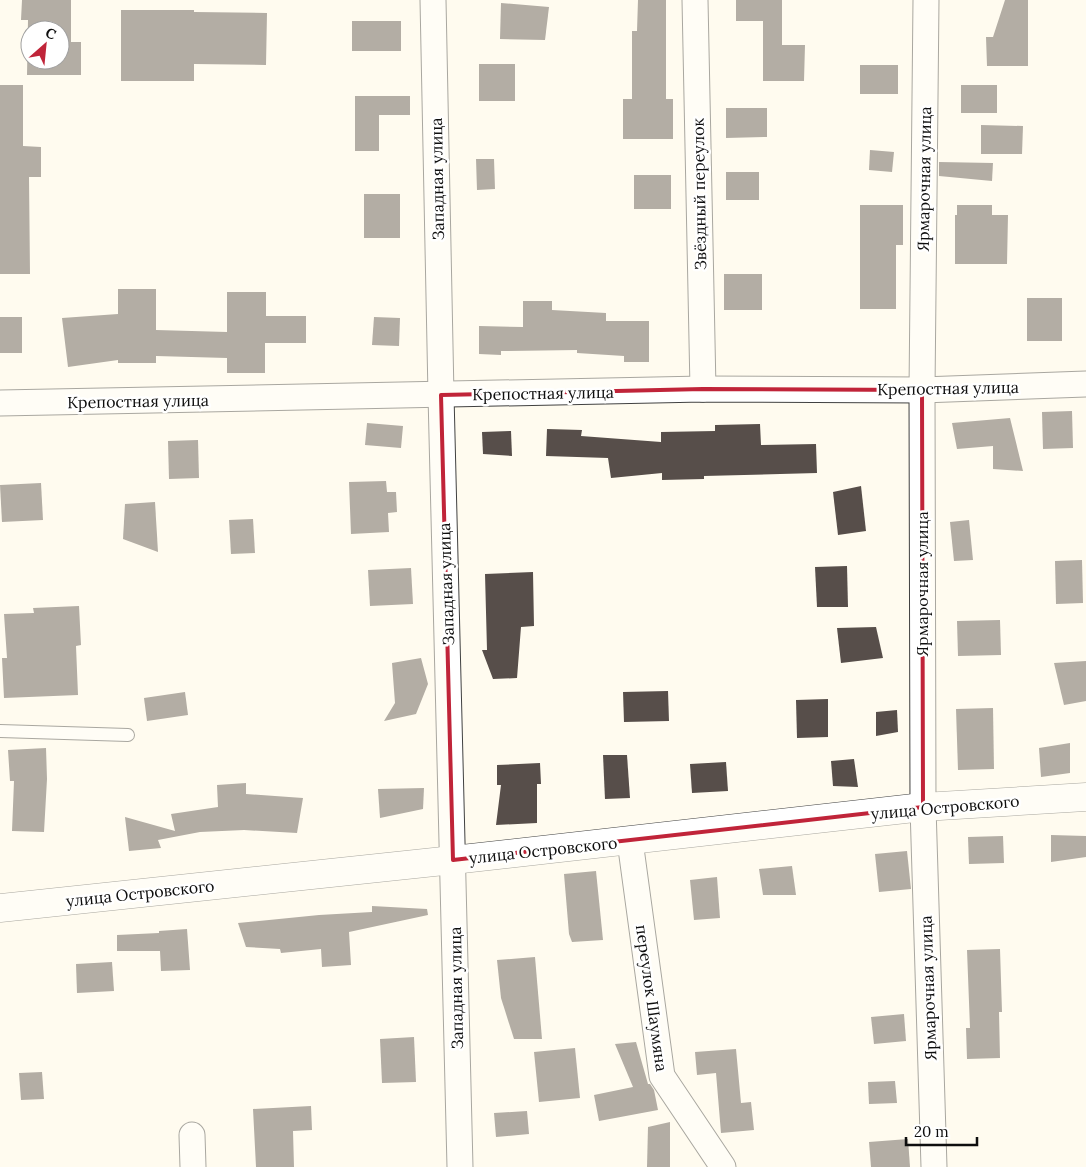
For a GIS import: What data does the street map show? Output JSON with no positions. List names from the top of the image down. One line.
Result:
{"streets":{"street":["Западная улица","Ярмарочная улица","Звёздный переулок","Крепостная улица","улица Островского","переулок Шаумяна"]},"crossings":[["Западная улица","Крепостная улица"],["Западная улица","улица Островского"],["Ярмарочная улица","Крепостная улица"],["Ярмарочная улица","улица Островского"],["Звёздный переулок","Крепостная улица"],["улица Островского","переулок Шаумяна"]],"scale_bar":"20 m","north":"top right"}
